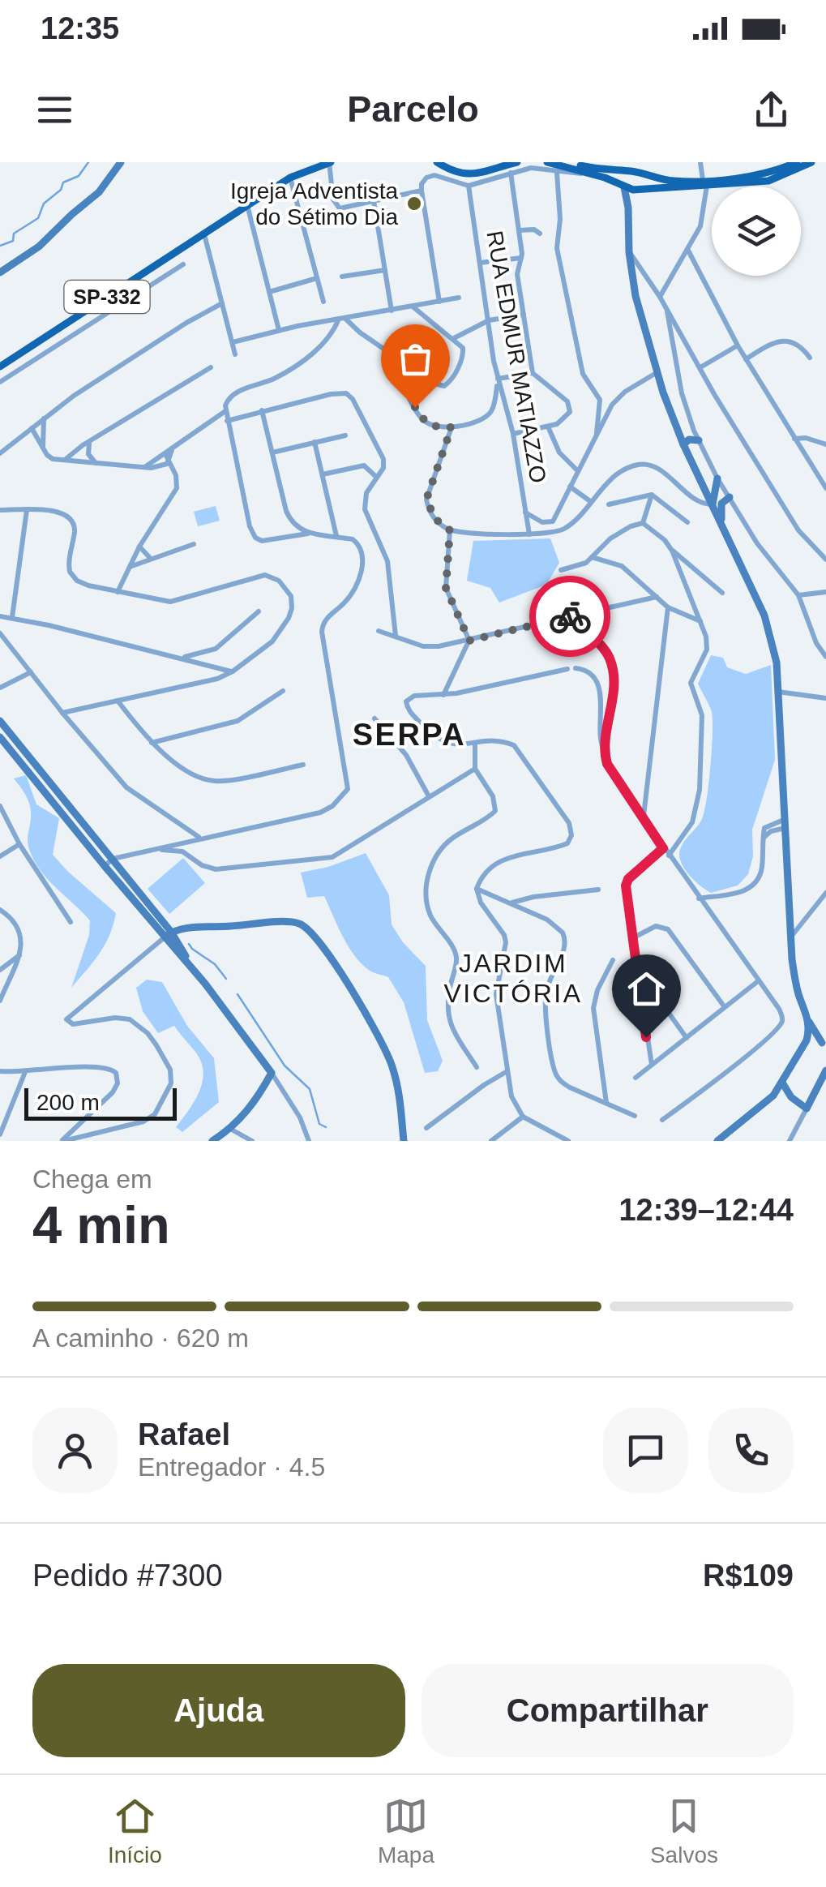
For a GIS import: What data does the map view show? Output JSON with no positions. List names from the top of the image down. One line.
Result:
{"streets":{"main road":["SP-332"],"street":["RUA EDMUR MATIAZZO"]},"districts":["SERPA","JARDIM VICTÓRIA"],"places":["Igreja Adventista do Sétimo Dia"],"scale_bar":"200 m","page":{"status":"12:35","header":"Parcelo","scale":"200 m","heading":["4 min","Chega em","12:39–12:44"],"panel":["Rafael","Entregador · 4.5","Pedido #7300","R$109"],"bar":"A caminho · 620 m","buttons":["Ajuda","Compartilhar"],"tabs":["Início","Mapa","Salvos"]}}
